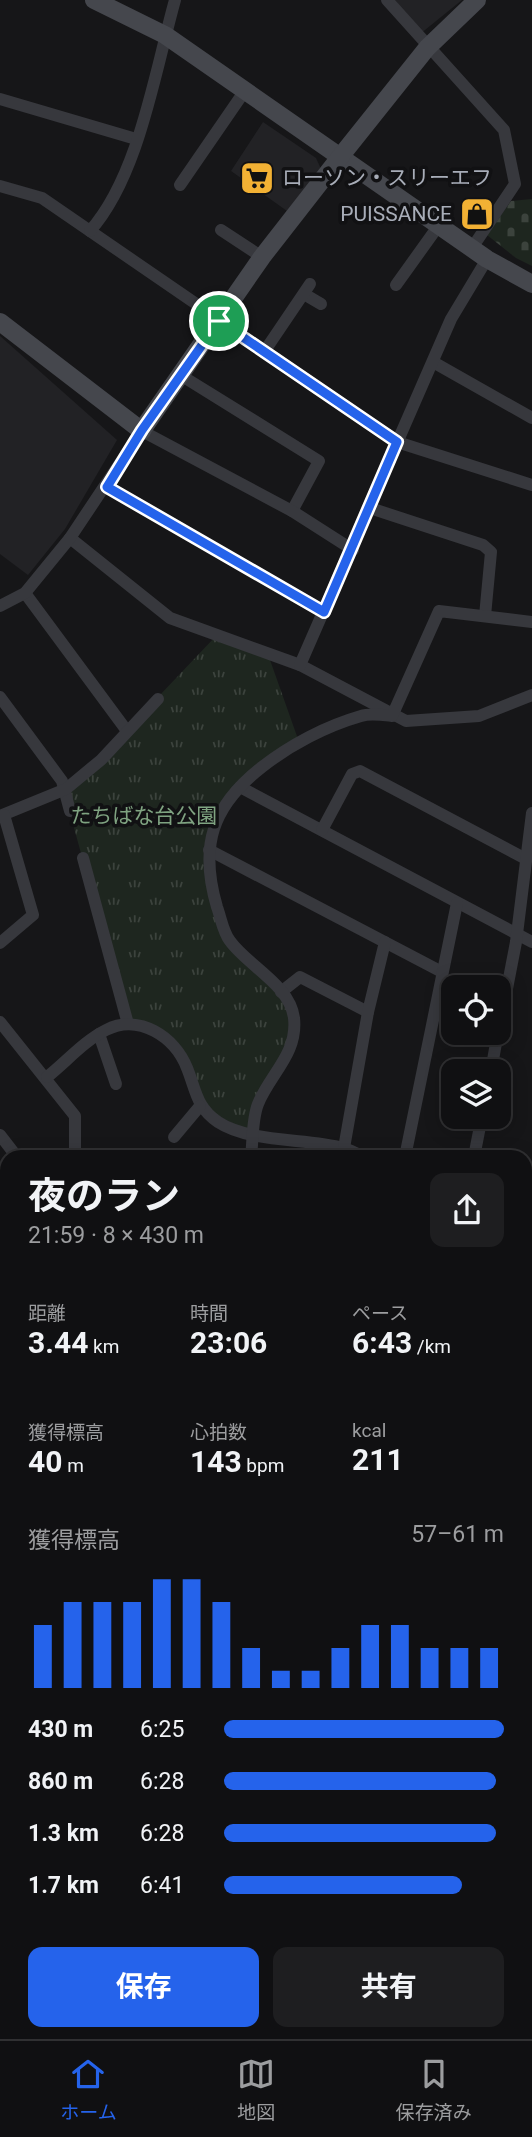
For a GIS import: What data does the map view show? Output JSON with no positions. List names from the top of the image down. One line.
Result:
{"parks":["たちばな台公園"],"places":{"supermarket":["ローソン・スリーエフ"],"shop":["PUISSANCE"]},"page":{"heading":["夜のラン","21:59 · 8 × 430 m"],"stats":[["距離","3.44 km"],["時間","23:06"],["ペース","6:43 /km"],["獲得標高","40 m"],["心拍数","143 bpm"],["kcal","211"]],"chart":["獲得標高","57–61 m"],"list":[{"name":"430 m","note":"6:25"},{"name":"860 m","note":"6:28"},{"name":"1.3 km","note":"6:28"},{"name":"1.7 km","note":"6:41"}],"buttons":["保存","共有"],"tabs":["ホーム","地図","保存済み"]}}
